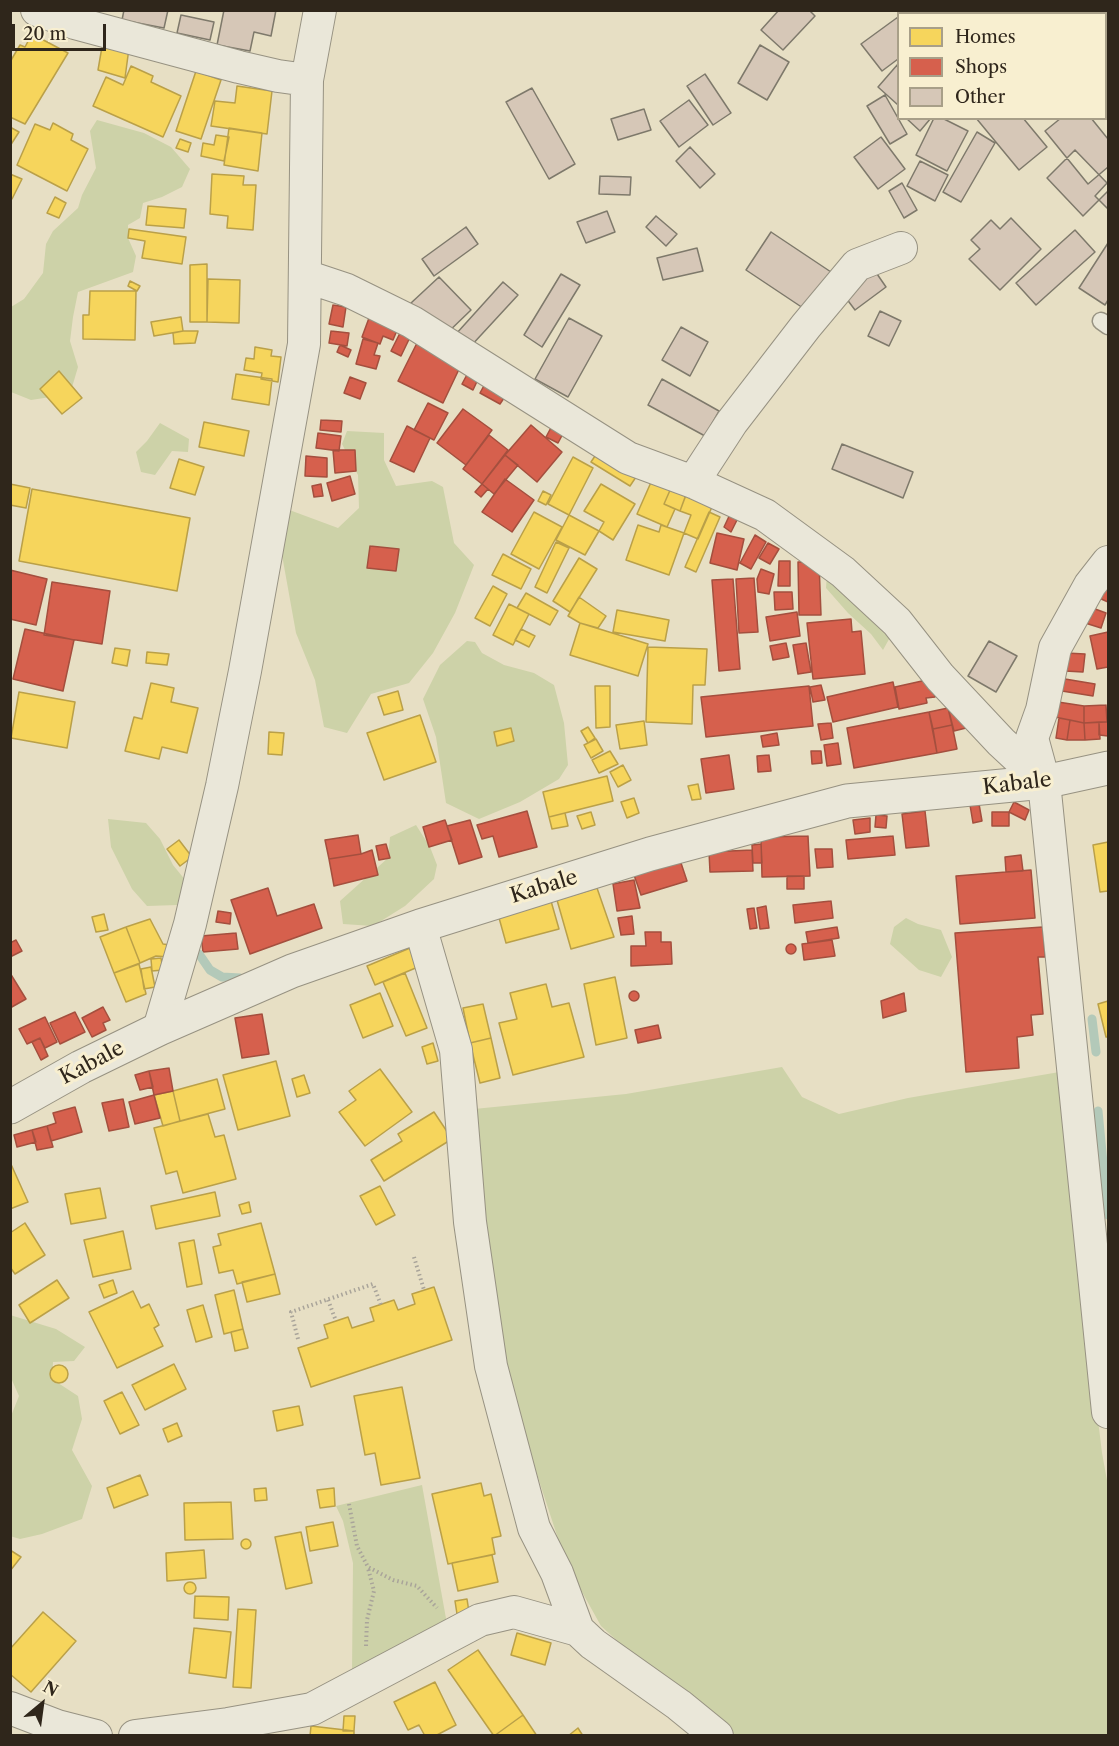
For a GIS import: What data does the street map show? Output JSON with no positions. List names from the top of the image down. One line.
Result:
{"streets":{"street":["Kabale"]},"legend":["Homes","Shops","Other"],"scale_bar":"20 m","north":"top right"}
